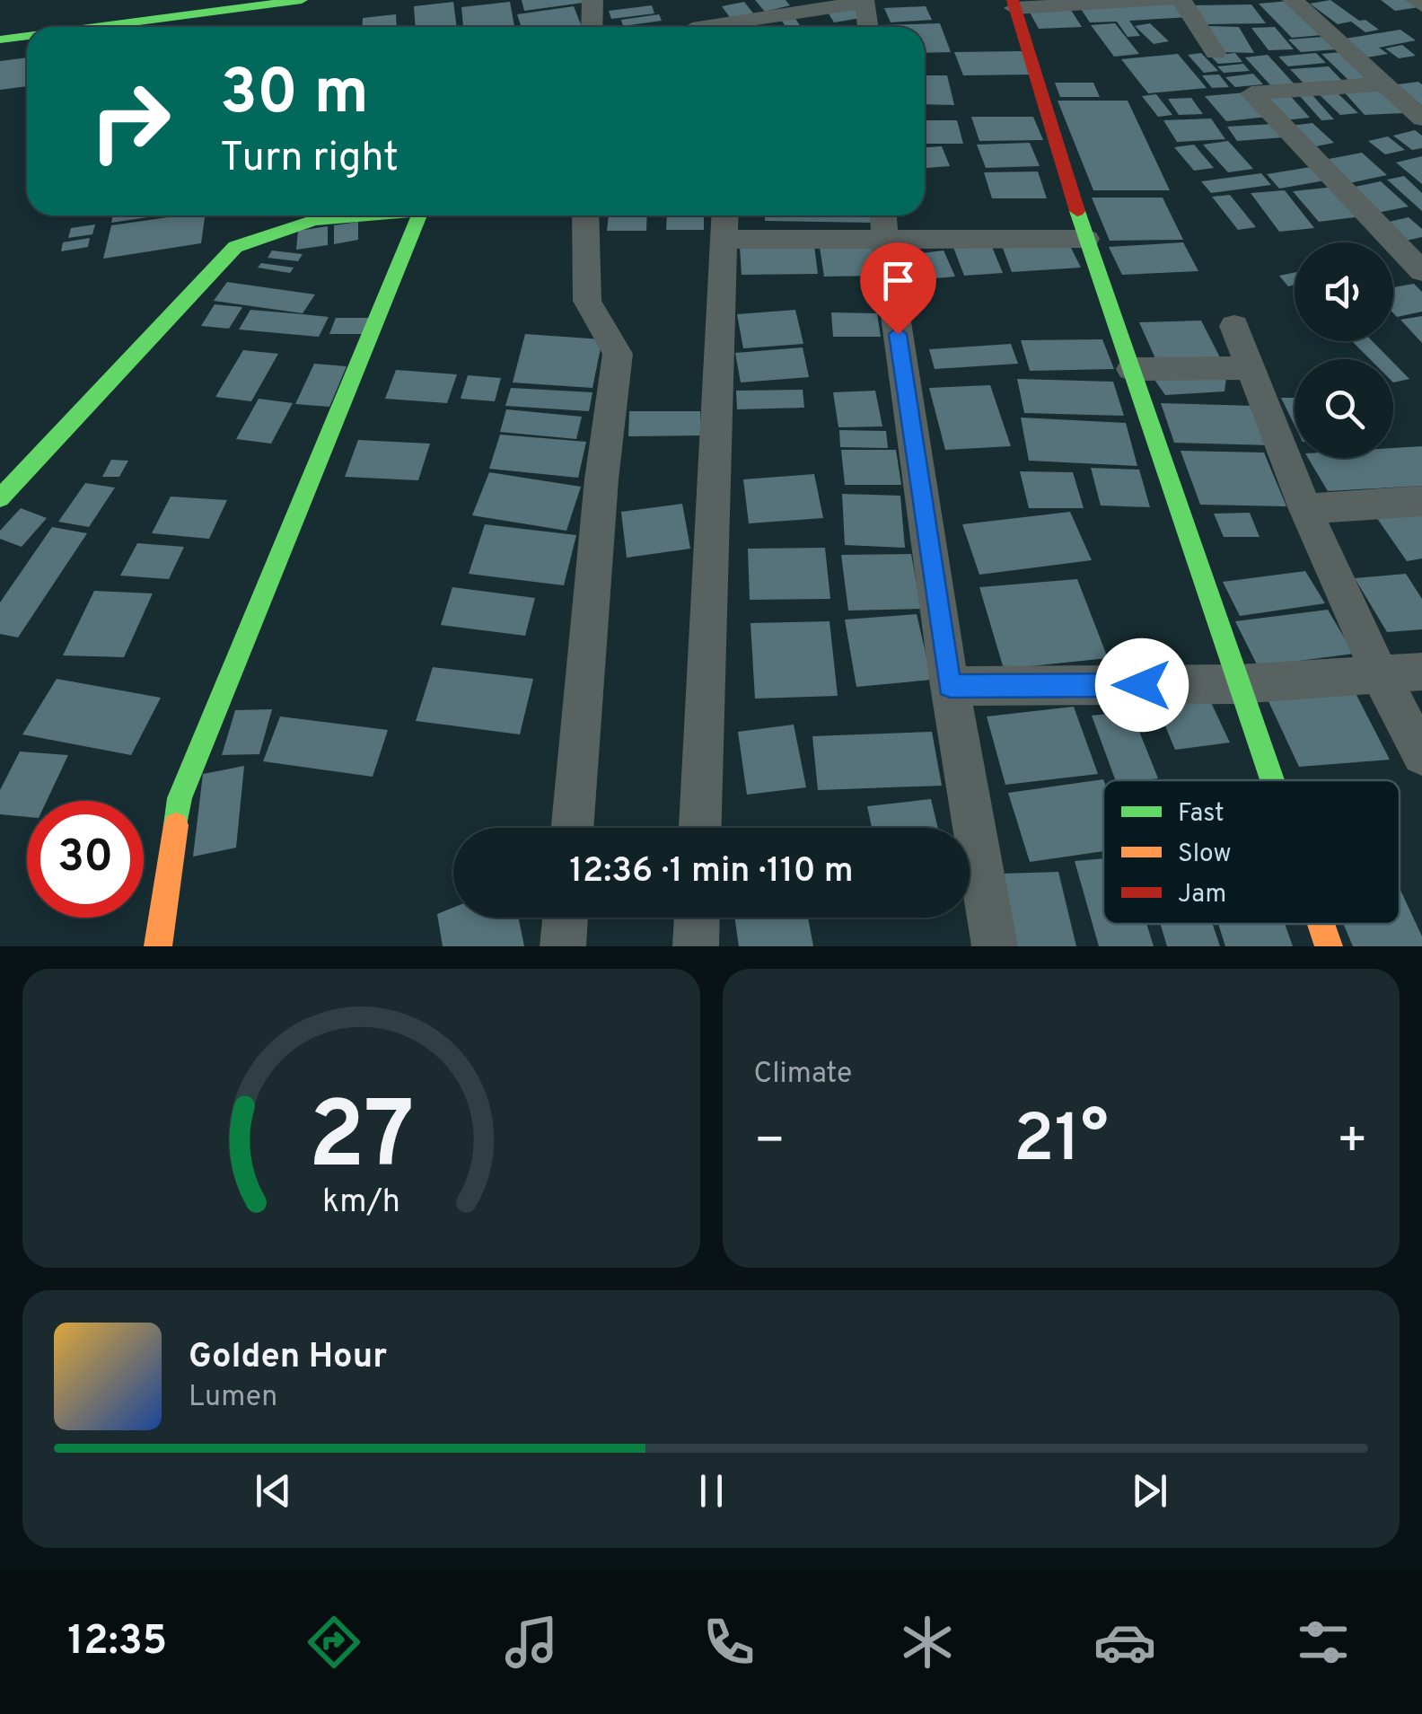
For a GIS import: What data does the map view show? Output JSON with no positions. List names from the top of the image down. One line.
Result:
{"legend":["Fast","Slow","Jam"],"page":{"turn":["30 m","Turn right"],"limit":"30","trip":"12:36 · 1 min · 110 m","tile":"Climate","heat":["−","21°","+"],"song":["Golden Hour","Lumen"],"tabs":"12:35","gauge":["27","km/h"]}}
